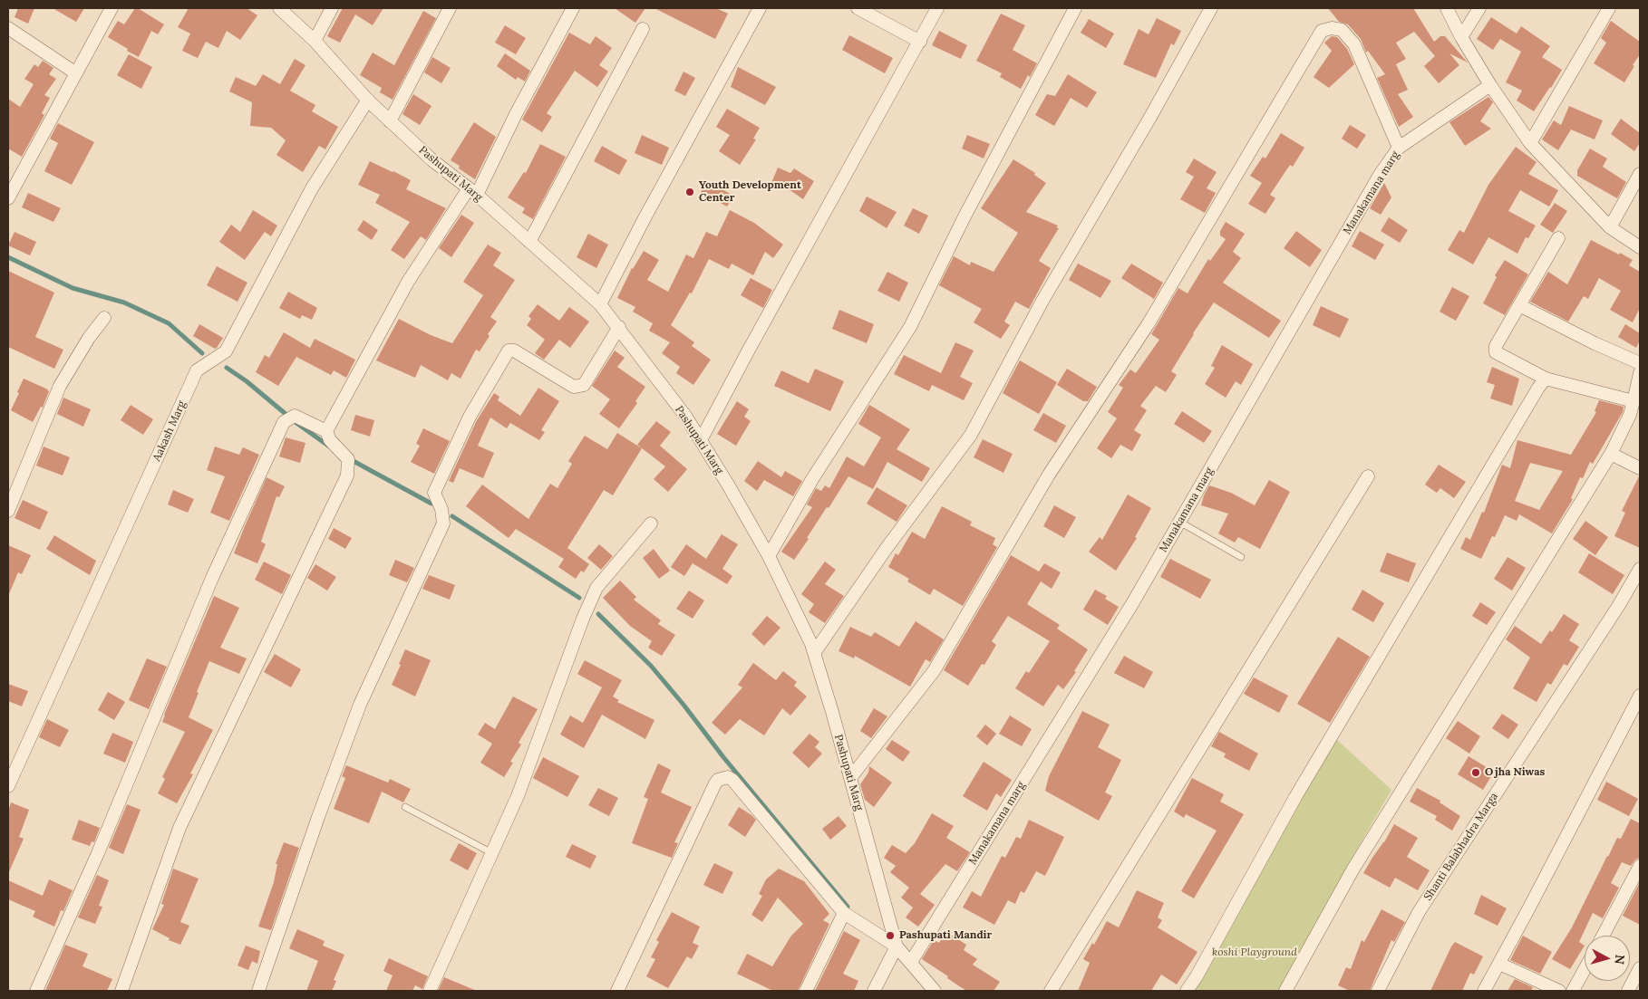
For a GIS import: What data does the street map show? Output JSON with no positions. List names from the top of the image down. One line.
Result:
{"streets":{"street":["Pashupati Marg","Manakamana marg","Aakash Marg","Shanti Balabhadra Marga"]},"crossings":[["Pashupati Marg","Manakamana marg"],["Pashupati Marg","Aakash Marg"]],"parks":["koshi Playground"],"places":["Youth Development Center","Ojha Niwas","Pashupati Mandir"],"north":"right"}
